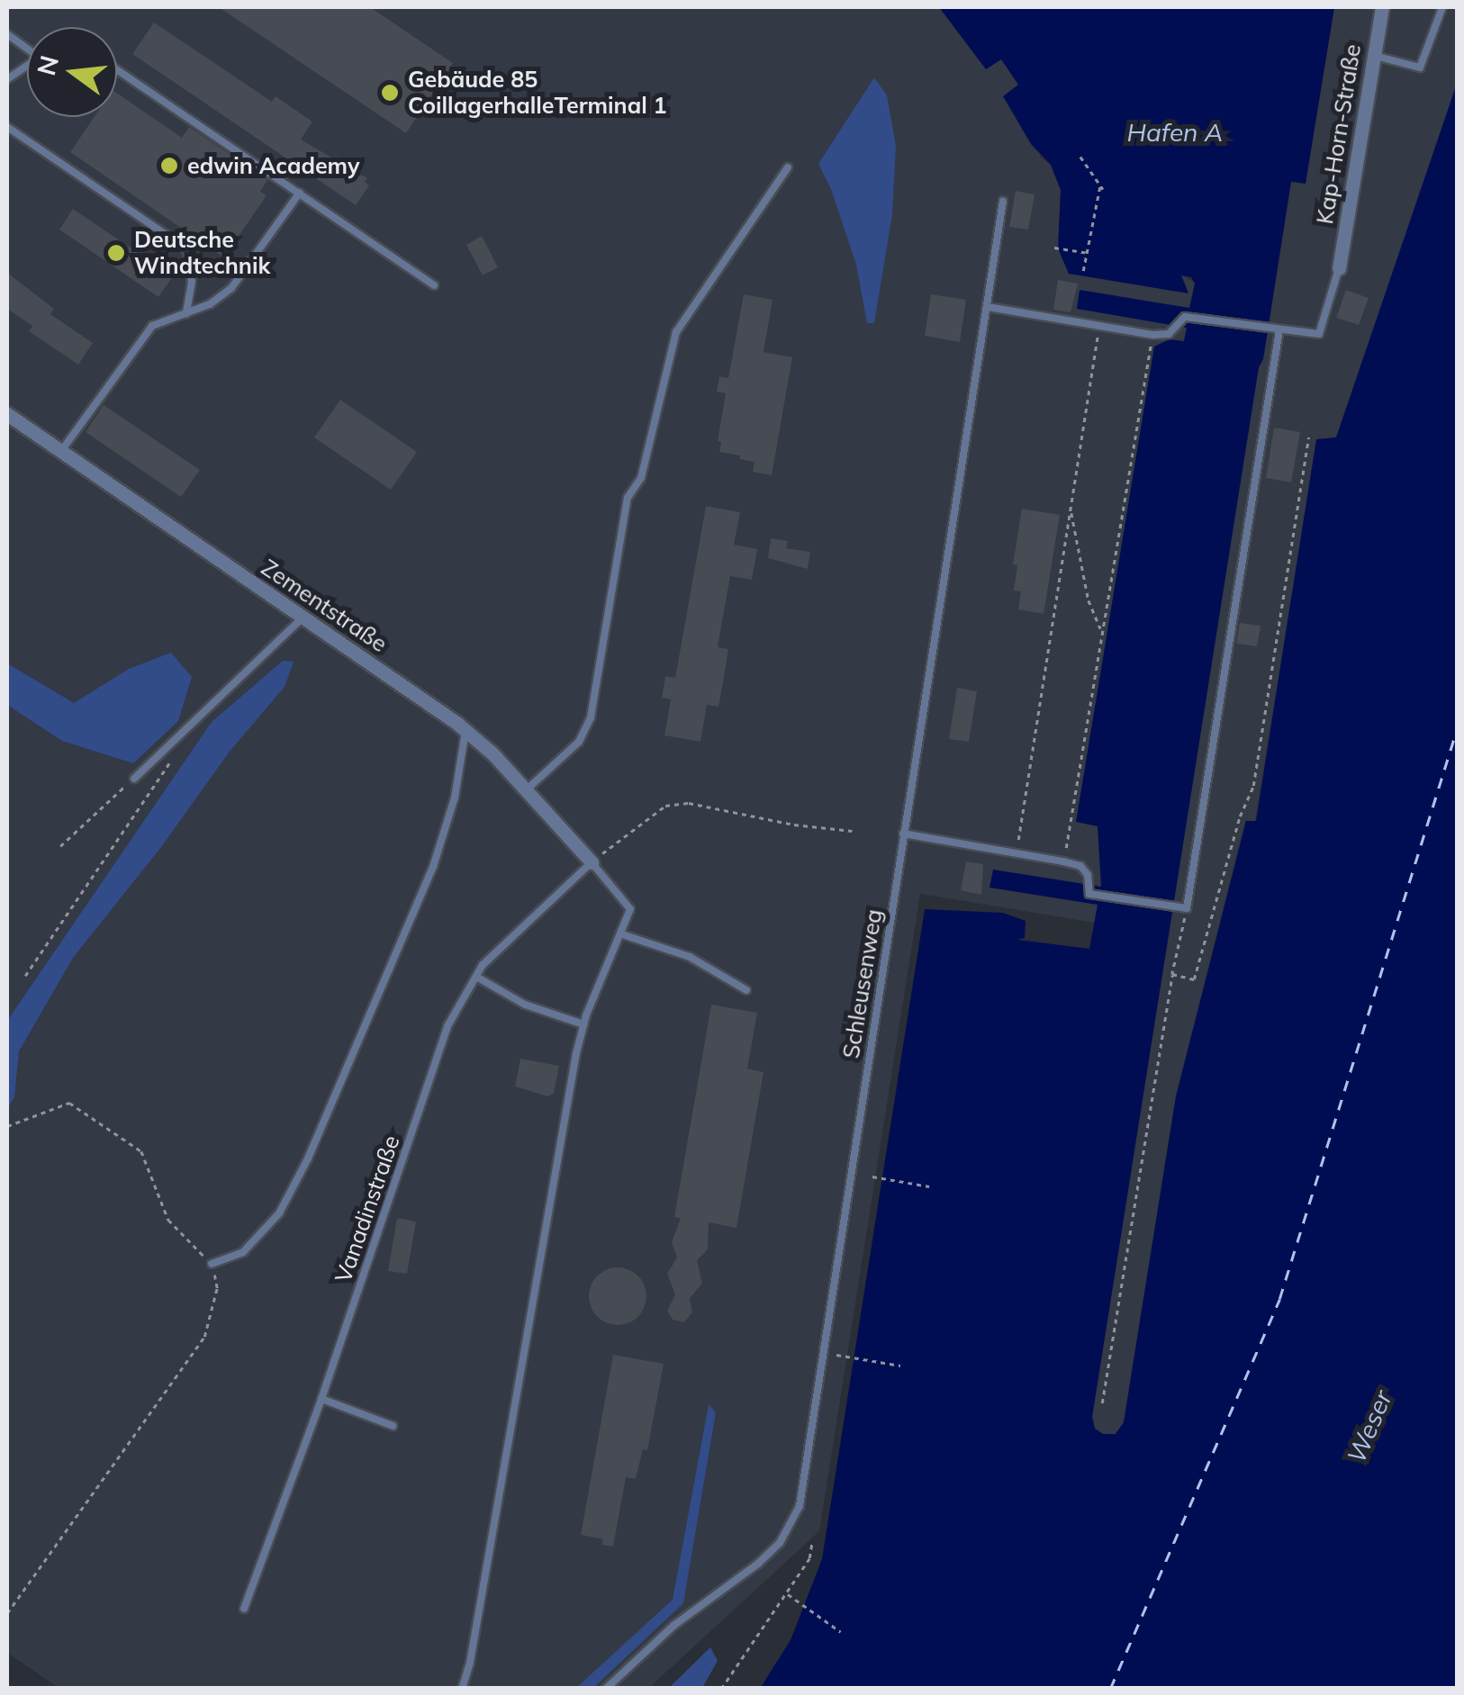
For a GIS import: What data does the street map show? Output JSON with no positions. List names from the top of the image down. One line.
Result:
{"streets":{"street":["Kap-Horn-Straße","Zementstraße"],"lane":["Schleusenweg","Vanadinstraße"]},"crossings":[["Zementstraße","Vanadinstraße"]],"water":["Hafen A","Weser"],"places":["Gebäude 85 CoillagerhalleTerminal 1","edwin Academy","Deutsche Windtechnik"],"north":"left"}
